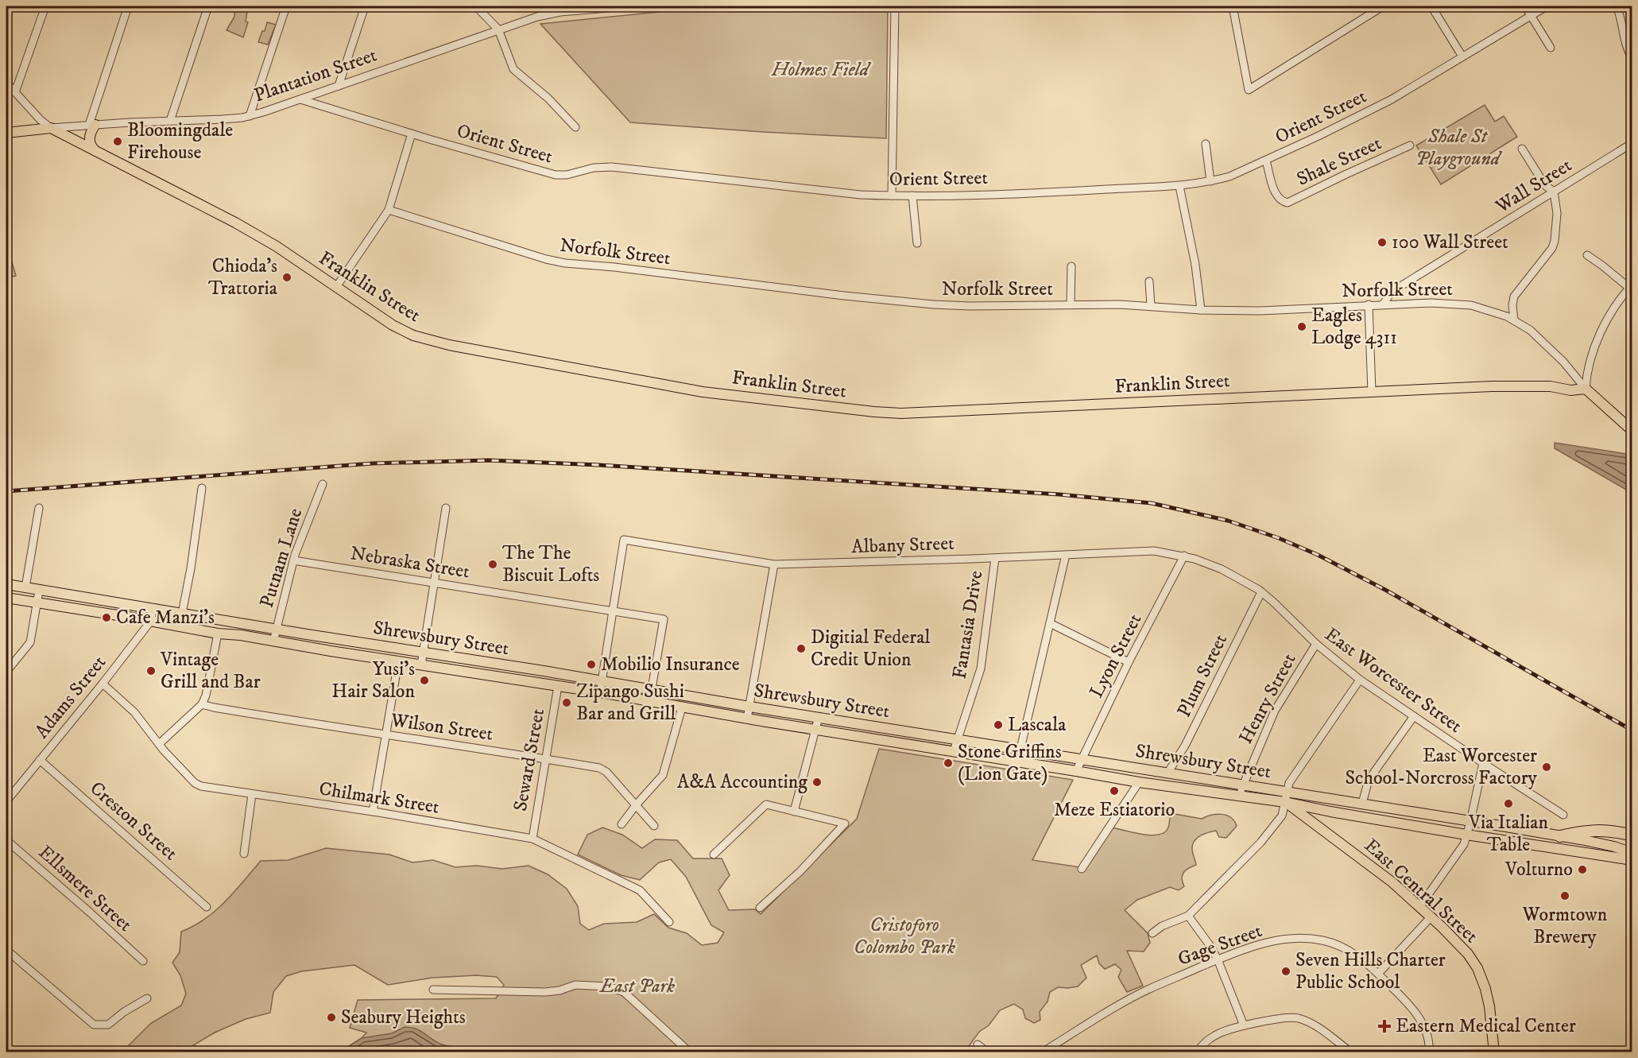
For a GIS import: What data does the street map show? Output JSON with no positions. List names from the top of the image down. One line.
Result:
{"streets":{"main road":["Plantation Street","Franklin Street","Shrewsbury Street","East Central Street"],"street":["Orient Street","Shale Street","Wall Street","Norfolk Street","Albany Street","Putnam Lane","Nebraska Street","Fantasia Drive","Lyon Street","Plum Street","East Worcester Street","Adams Street","Henry Street","Wilson Street","Seward Street","Chilmark Street","Creston Street","Ellsmere Street","Gage Street"]},"crossings":[["Plantation Street","Orient Street"],["Plantation Street","Franklin Street"],["Orient Street","Shale Street"],["Wall Street","Norfolk Street"],["Norfolk Street","Franklin Street"],["Albany Street","Nebraska Street"],["Albany Street","Fantasia Drive"],["Albany Street","Lyon Street"],["Albany Street","East Worcester Street"],["Putnam Lane","Nebraska Street"],["Putnam Lane","Shrewsbury Street"],["Nebraska Street","Shrewsbury Street"],["Fantasia Drive","Shrewsbury Street"],["Shrewsbury Street","Lyon Street"],["Shrewsbury Street","Plum Street"],["Shrewsbury Street","Adams Street"],["Shrewsbury Street","Henry Street"],["Shrewsbury Street","Seward Street"],["Shrewsbury Street","East Central Street"],["Lyon Street","East Worcester Street"],["Plum Street","East Worcester Street"],["East Worcester Street","Henry Street"],["Adams Street","Chilmark Street"],["Adams Street","Creston Street"],["Wilson Street","Seward Street"],["Seward Street","Chilmark Street"]],"parks":["Holmes Field","Shale St Playground","Cristoforo Colombo Park","East Park"],"places":{"other":["Bloomingdale Firehouse","100 Wall Street","Chioda's Trattoria","Eagles Lodge 4311","The The Biscuit Lofts","Cafe Manzi's","Digitial Federal Credit Union","Mobilio Insurance","Vintage Grill and Bar","Yusi's Hair Salon","Zipango Sushi Bar and Grill","Lascala","Stone Griffins (Lion Gate)","East Worcester School-Norcross Factory","A&A Accounting","Meze Estiatorio","Via Italian Table","Volturno","Wormtown Brewery","Seven Hills Charter Public School","Seabury Heights"],"health":["Eastern Medical Center"]}}
